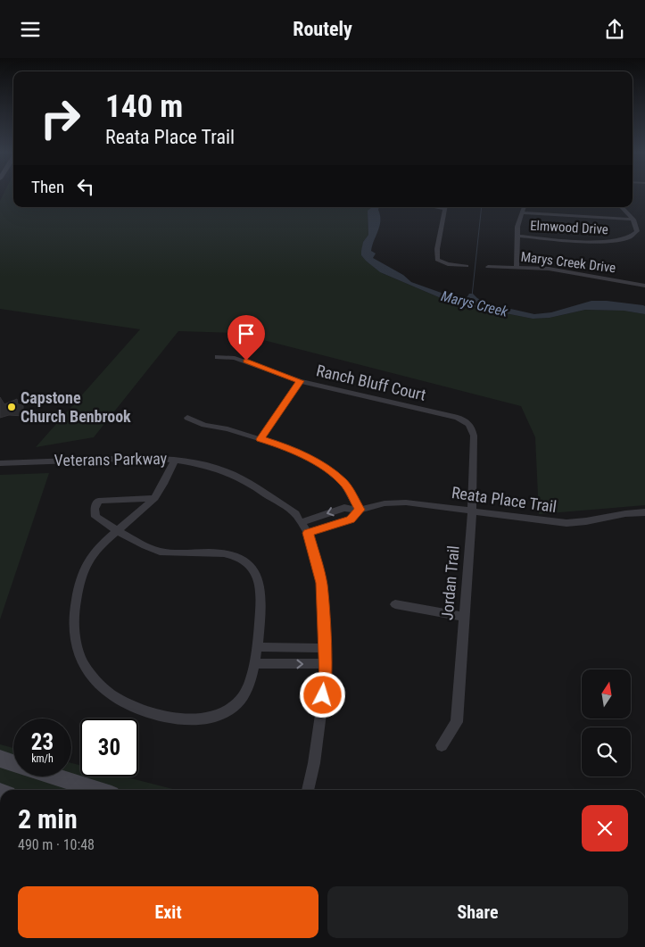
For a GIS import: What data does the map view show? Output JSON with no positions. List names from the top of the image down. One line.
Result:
{"streets":{"street":["Elmwood Drive","Marys Creek Drive","Ranch Bluff Court","Veterans Parkway","Reata Place Trail","Jordan Trail"]},"crossings":[["Ranch Bluff Court","Jordan Trail"],["Veterans Parkway","Reata Place Trail"],["Reata Place Trail","Jordan Trail"]],"water":["Marys Creek"],"places":["Capstone Church Benbrook"],"north":"top","page":{"header":"Routely","turn":["140 m","Reata Place Trail"],"then":"Then","speed":"23 km/h","limit":"30","heading":["2 min","490 m · 10:48"],"buttons":["Exit","Share"]}}
